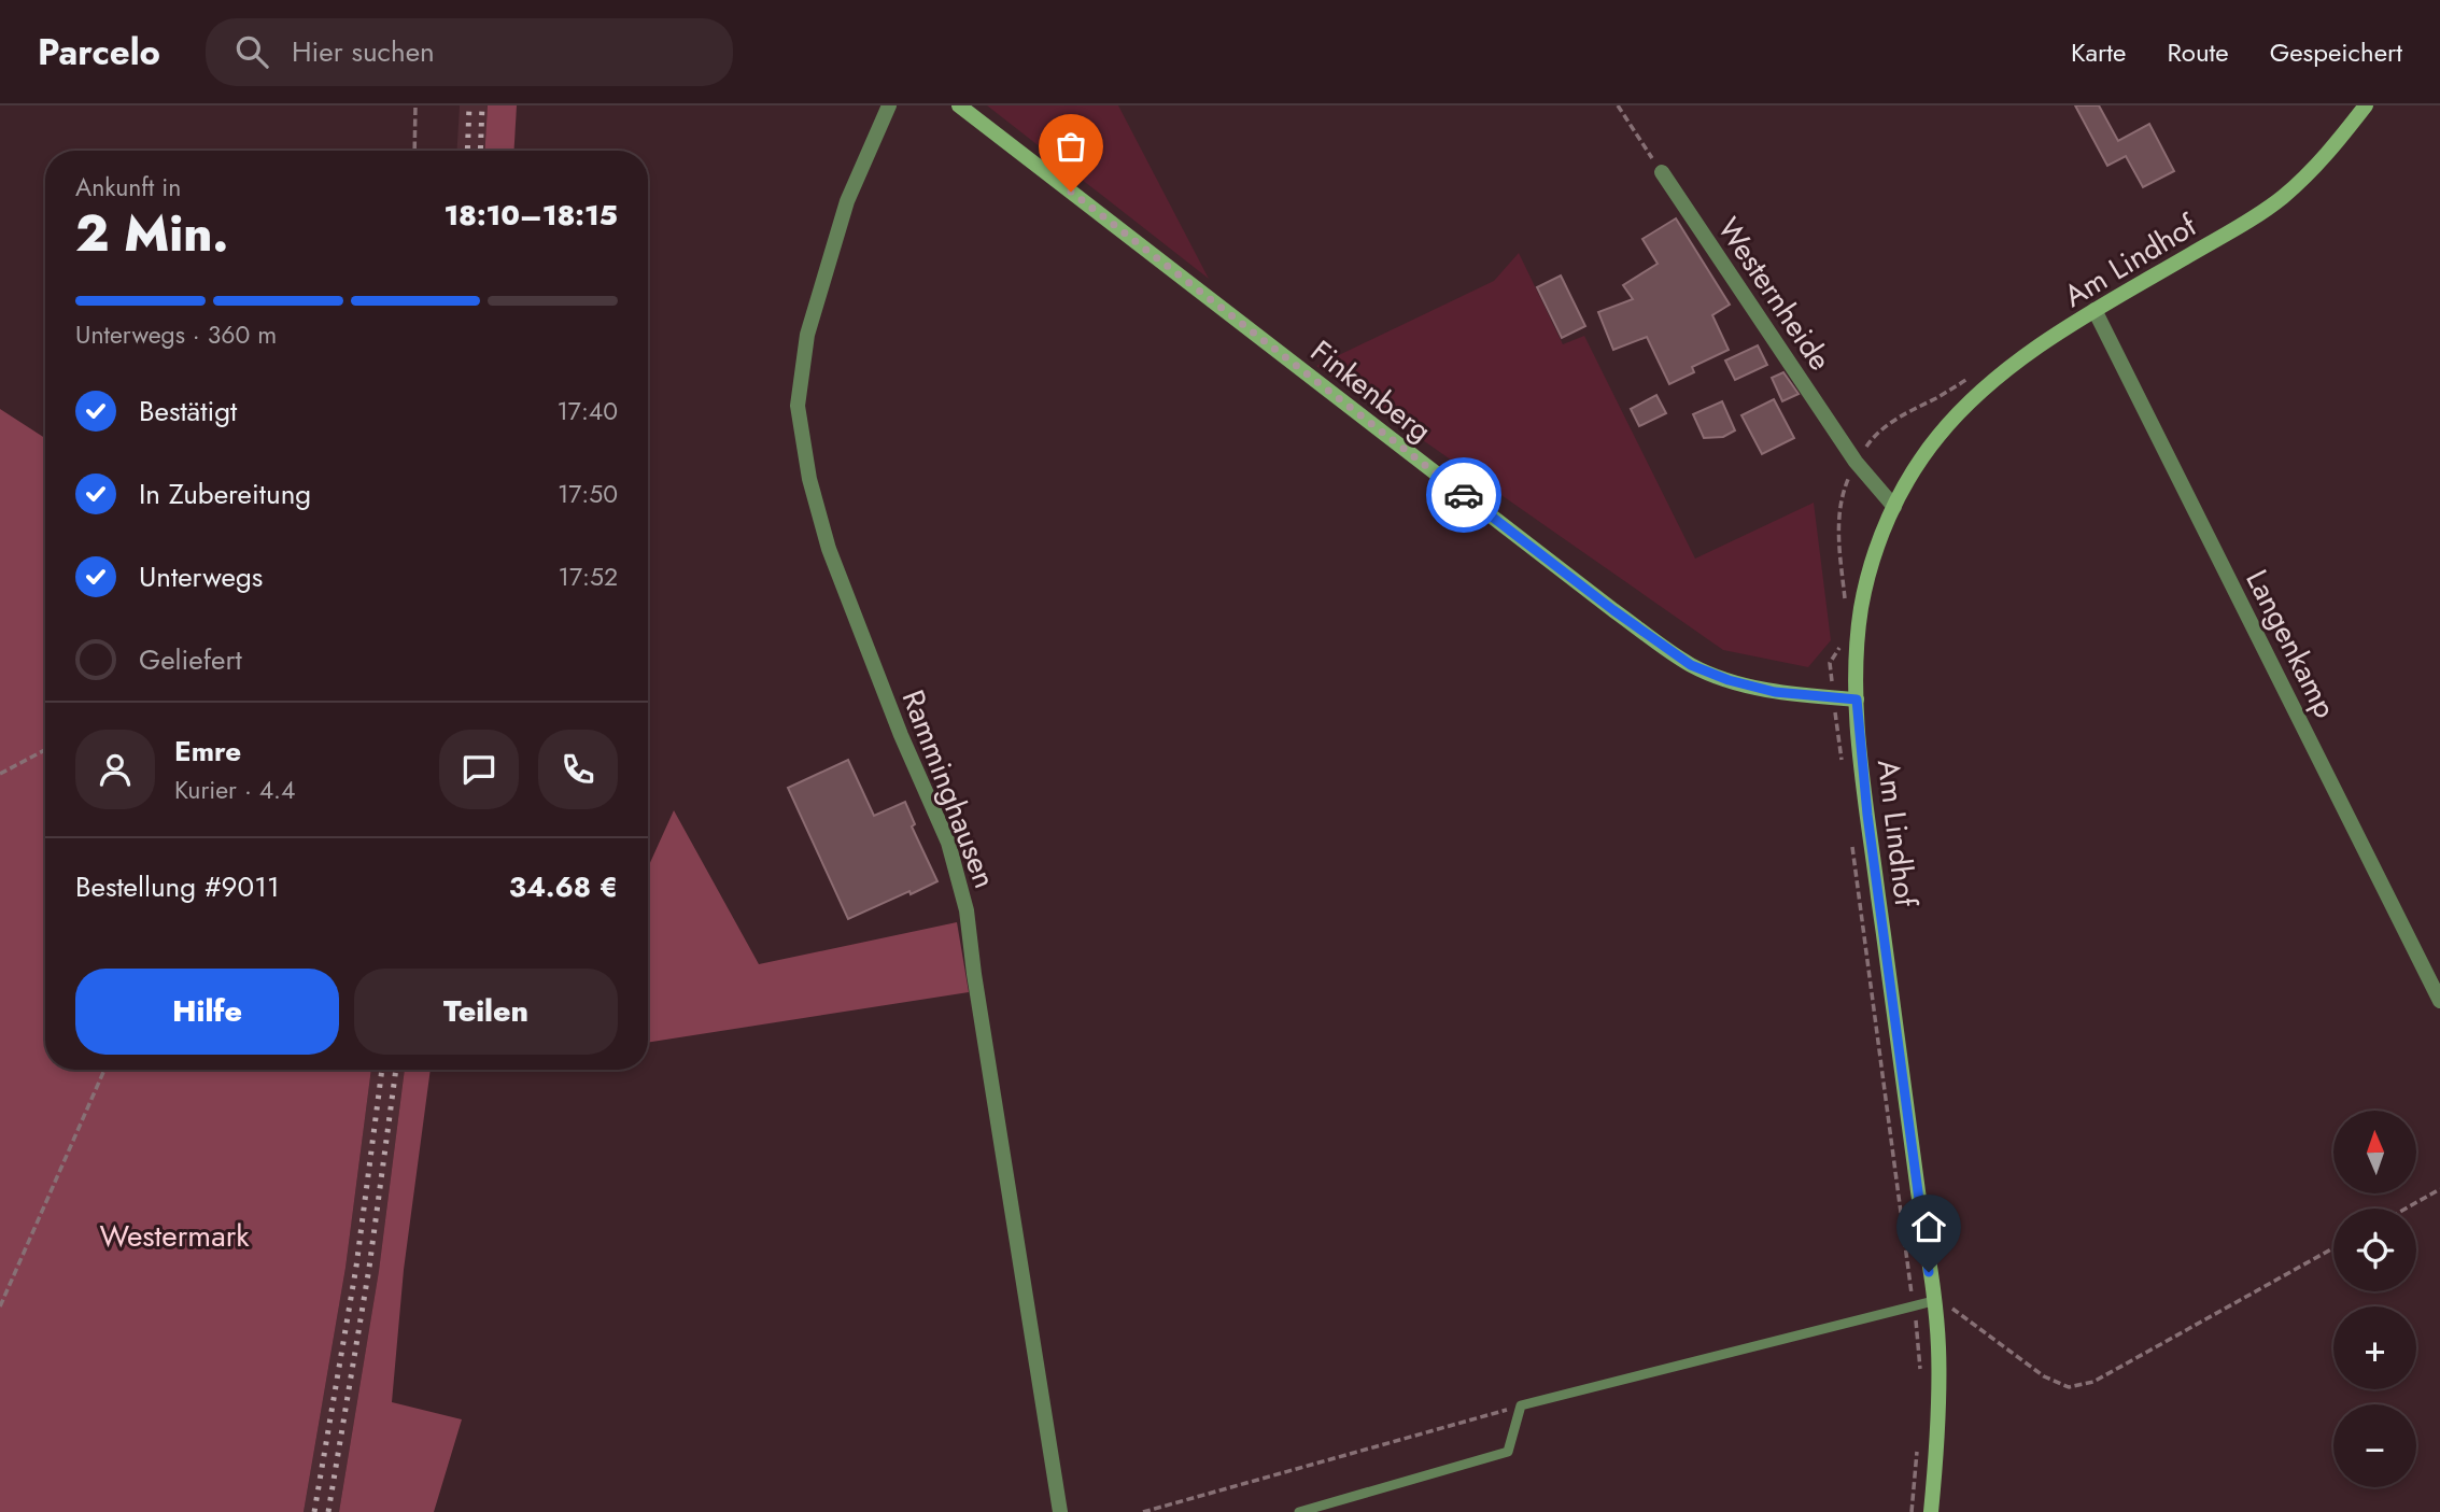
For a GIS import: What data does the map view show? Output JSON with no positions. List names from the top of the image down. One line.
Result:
{"streets":{"street":["Am Lindhof","Westernheide","Finkenberg","Langenkamp","Ramminghausen"]},"crossings":[["Am Lindhof","Westernheide"],["Am Lindhof","Finkenberg"],["Am Lindhof","Langenkamp"]],"parks":["Westermark"],"north":"top","page":{"header":"Parcelo","search":"Hier suchen","nav":["Karte","Route","Gespeichert"],"heading":["2 Min.","Ankunft in","18:10–18:15"],"panel":["Emre","Kurier · 4.4","Bestellung #9011","34.68 €"],"bar":"Unterwegs · 360 m","list":[["Bestätigt","17:40"],["In Zubereitung","17:50"],["Unterwegs","17:52"],"Geliefert"],"buttons":["Hilfe","Teilen"],"map_buttons":["+","−"]}}
